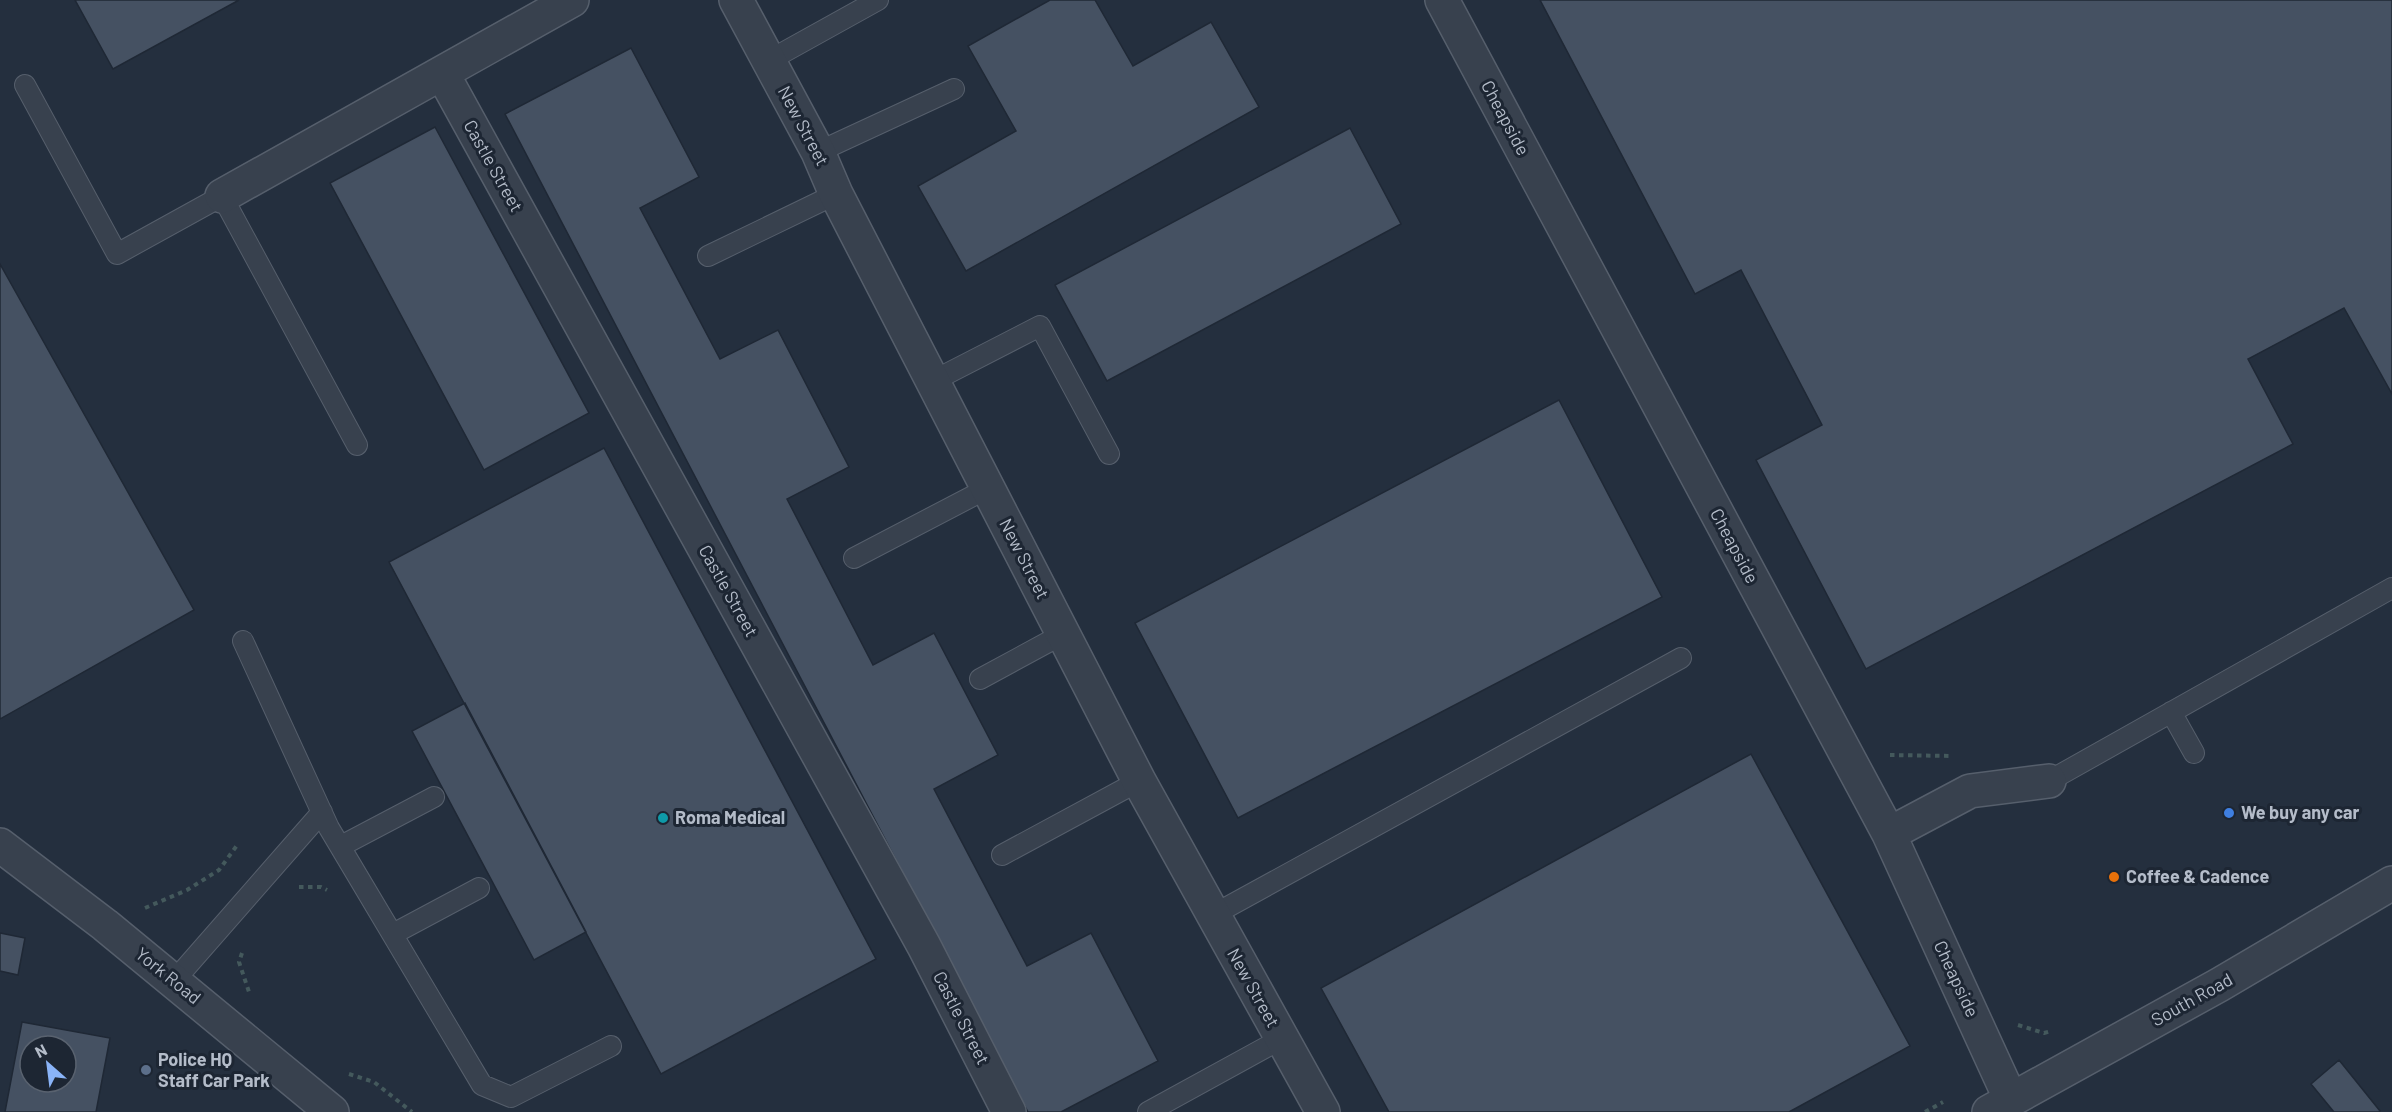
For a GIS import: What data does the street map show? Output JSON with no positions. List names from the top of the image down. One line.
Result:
{"streets":{"street":["Cheapside","New Street","Castle Street","York Road","South Road"]},"crossings":[["Cheapside","South Road"]],"places":["We buy any car","Roma Medical","Coffee & Cadence","Police HQ Staff Car Park"],"north":"top left"}
